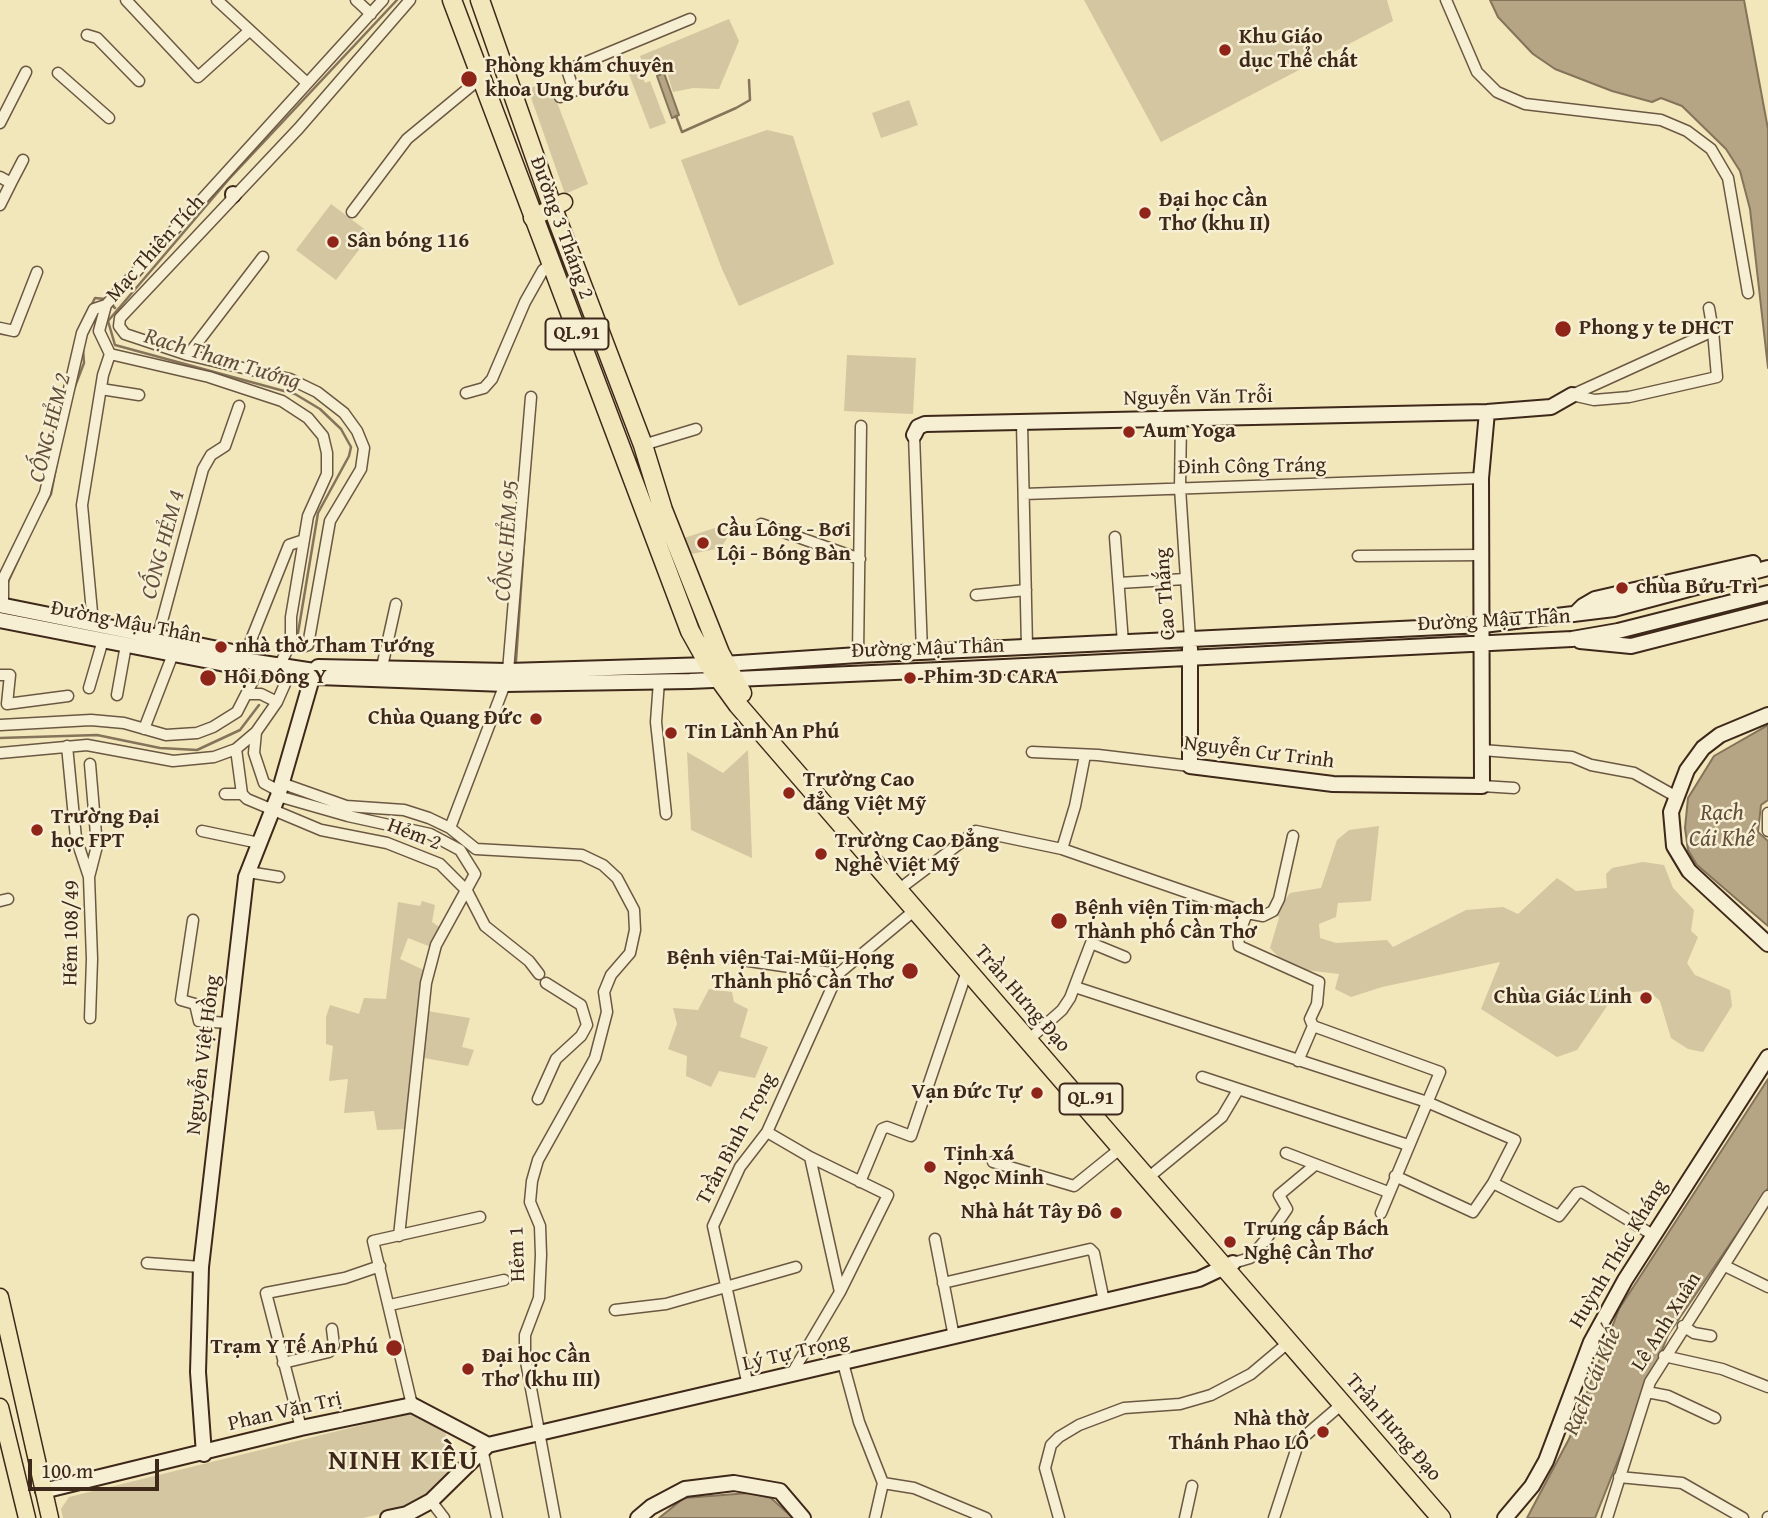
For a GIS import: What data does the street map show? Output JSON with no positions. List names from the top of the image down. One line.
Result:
{"streets":{"highway":["Đường 3 Tháng 2","QL.91","Trần Hưng Đạo"],"street":["Mạc Thiên Tích","Nguyễn Văn Trỗi","Đinh Công Tráng","Cao Thắng","Đường Mậu Thân","Nguyễn Cư Trinh","Hẻm 2","Hẽm 108/49","Nguyễn Việt Hồng","Trần Bình Trọng","Hẻm 1","Huỳnh Thúc Kháng","Lê Anh Xuân","Lý Tự Trọng","Phan Văn Trị"]},"crossings":[["Đường 3 Tháng 2","Đường Mậu Thân"],["Đường 3 Tháng 2","Trần Hưng Đạo"],["Mạc Thiên Tích","Đường Mậu Thân"],["Mạc Thiên Tích","Nguyễn Việt Hồng"],["Nguyễn Văn Trỗi","Cao Thắng"],["Đinh Công Tráng","Cao Thắng"],["Cao Thắng","Đường Mậu Thân"],["Cao Thắng","Nguyễn Cư Trinh"],["Đường Mậu Thân","Trần Hưng Đạo"],["Đường Mậu Thân","Nguyễn Việt Hồng"],["Hẻm 2","Nguyễn Việt Hồng"],["Trần Hưng Đạo","Trần Bình Trọng"],["Trần Hưng Đạo","Lý Tự Trọng"],["Nguyễn Việt Hồng","Hẻm 1"],["Nguyễn Việt Hồng","Phan Văn Trị"],["Trần Bình Trọng","Lý Tự Trọng"],["Hẻm 1","Lý Tự Trọng"]],"districts":["NINH KIỀU"],"water":["Rạch Tham Tướng","CỐNG HẺM 2","CỐNG HẺM 95","CỐNG HẺM 4","Rạch Cái Khế"],"places":["Khu Giáo dục Thể chất","Phòng khám chuyên khoa Ung bướu","Đại học Cần Thơ (khu II)","Sân bóng 116","Phong y te DHCT","Aum Yoga","Cầu Lông - Bơi Lội - Bóng Bàn","chùa Bửu Trì","nhà thờ Tham Tướng","Hội Đông Y","Phim 3D CARA","Chùa Quang Đức","Tin Lành An Phú","Trường Cao đẳng Việt Mỹ","Trường Đại học FPT","Trường Cao Đẳng Nghề Việt Mỹ","Bệnh viện Tim mạch Thành phố Cần Thơ","Bệnh viện Tai-Mũi-Họng Thành phố Cần Thơ","Chùa Giác Linh","Vạn Đức Tự","Tịnh xá Ngọc Minh","Nhà hát Tây Đô","Trung cấp Bách Nghệ Cần Thơ","Trạm Y Tế An Phú","Đại học Cần Thơ (khu III)","Nhà thờ Thánh Phao LÔ"],"scale_bar":"100 m"}
